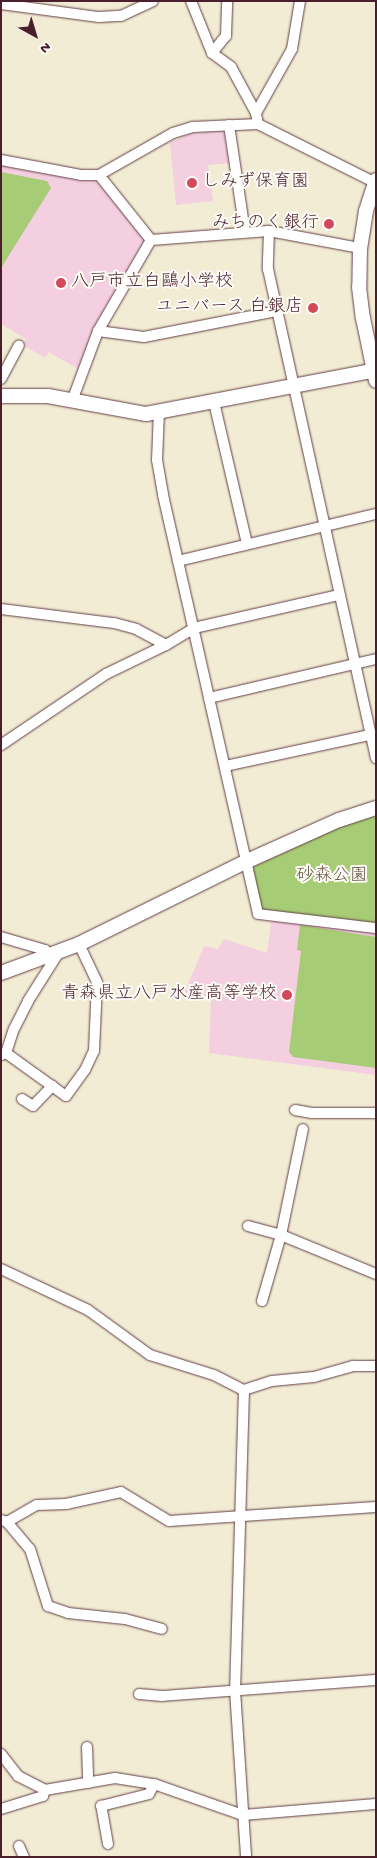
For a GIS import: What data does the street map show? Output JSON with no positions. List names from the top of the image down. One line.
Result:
{"parks":["砂森公園"],"places":["しみず保育園","みちのく銀行","八戸市立白鷗小学校","ユニバース 白銀店","青森県立八戸水産高等学校"],"north":"bottom right"}
